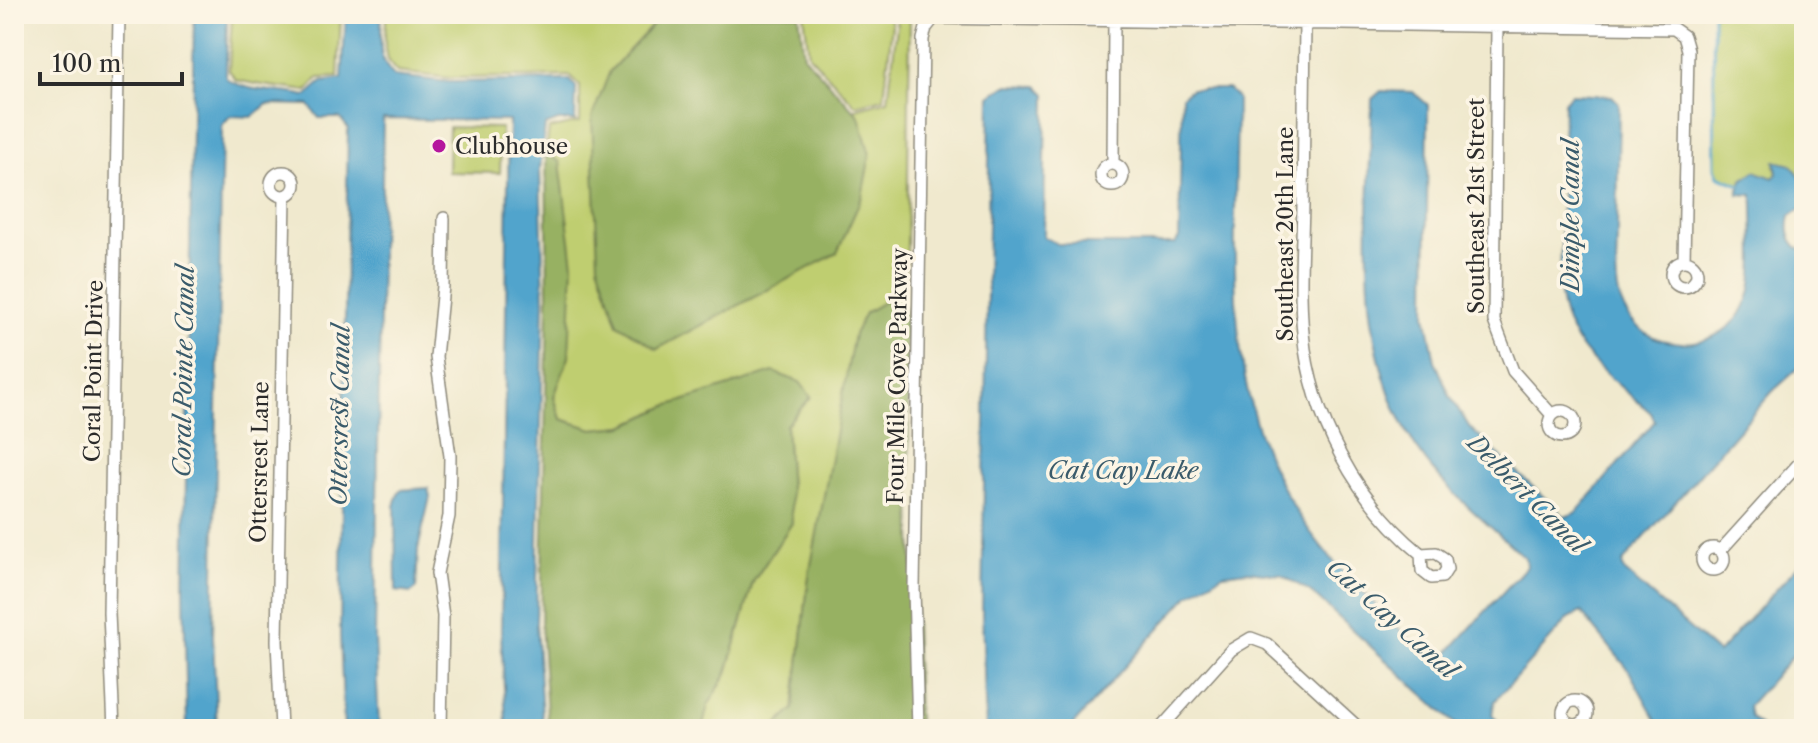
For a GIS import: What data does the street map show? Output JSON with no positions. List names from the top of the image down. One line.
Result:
{"streets":{"street":["Southeast 21st Street","Southeast 20th Lane","Coral Point Drive","Four Mile Cove Parkway","Ottersrest Lane"]},"water":["Dimple Canal","Coral Pointe Canal","Ottersrest Canal","Cat Cay Lake","Delbert Canal","Cat Cay Canal"],"places":["Clubhouse"],"scale_bar":"100 m"}
